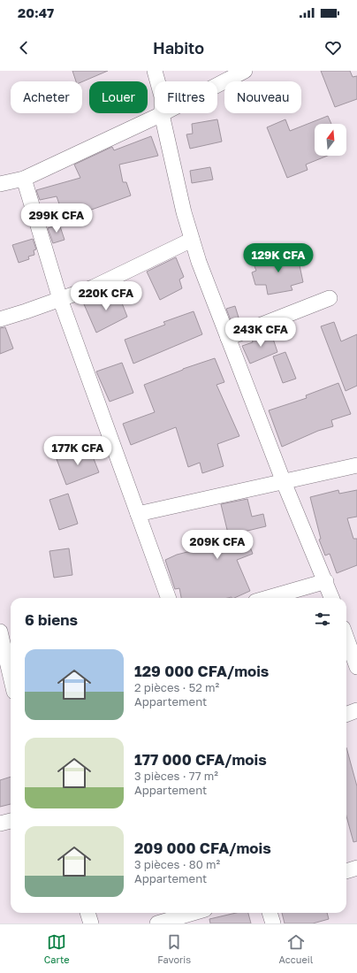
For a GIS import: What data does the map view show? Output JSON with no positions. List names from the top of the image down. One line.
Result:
{"north":"top","page":{"status":"20:47","header":"Habito","chip":["Acheter","Louer","Filtres","Nouveau"],"price":["299K CFA","129K CFA","220K CFA","243K CFA","177K CFA","209K CFA"],"heading":"6 biens","list":[{"name":"129 000 CFA/mois","note":"2 pièces · 52 m² · Appartement"},{"name":"177 000 CFA/mois","note":"3 pièces · 77 m² · Appartement"},{"name":"209 000 CFA/mois","note":"3 pièces · 80 m² · Appartement"}],"tabs":["Carte","Favoris","Accueil"]}}
